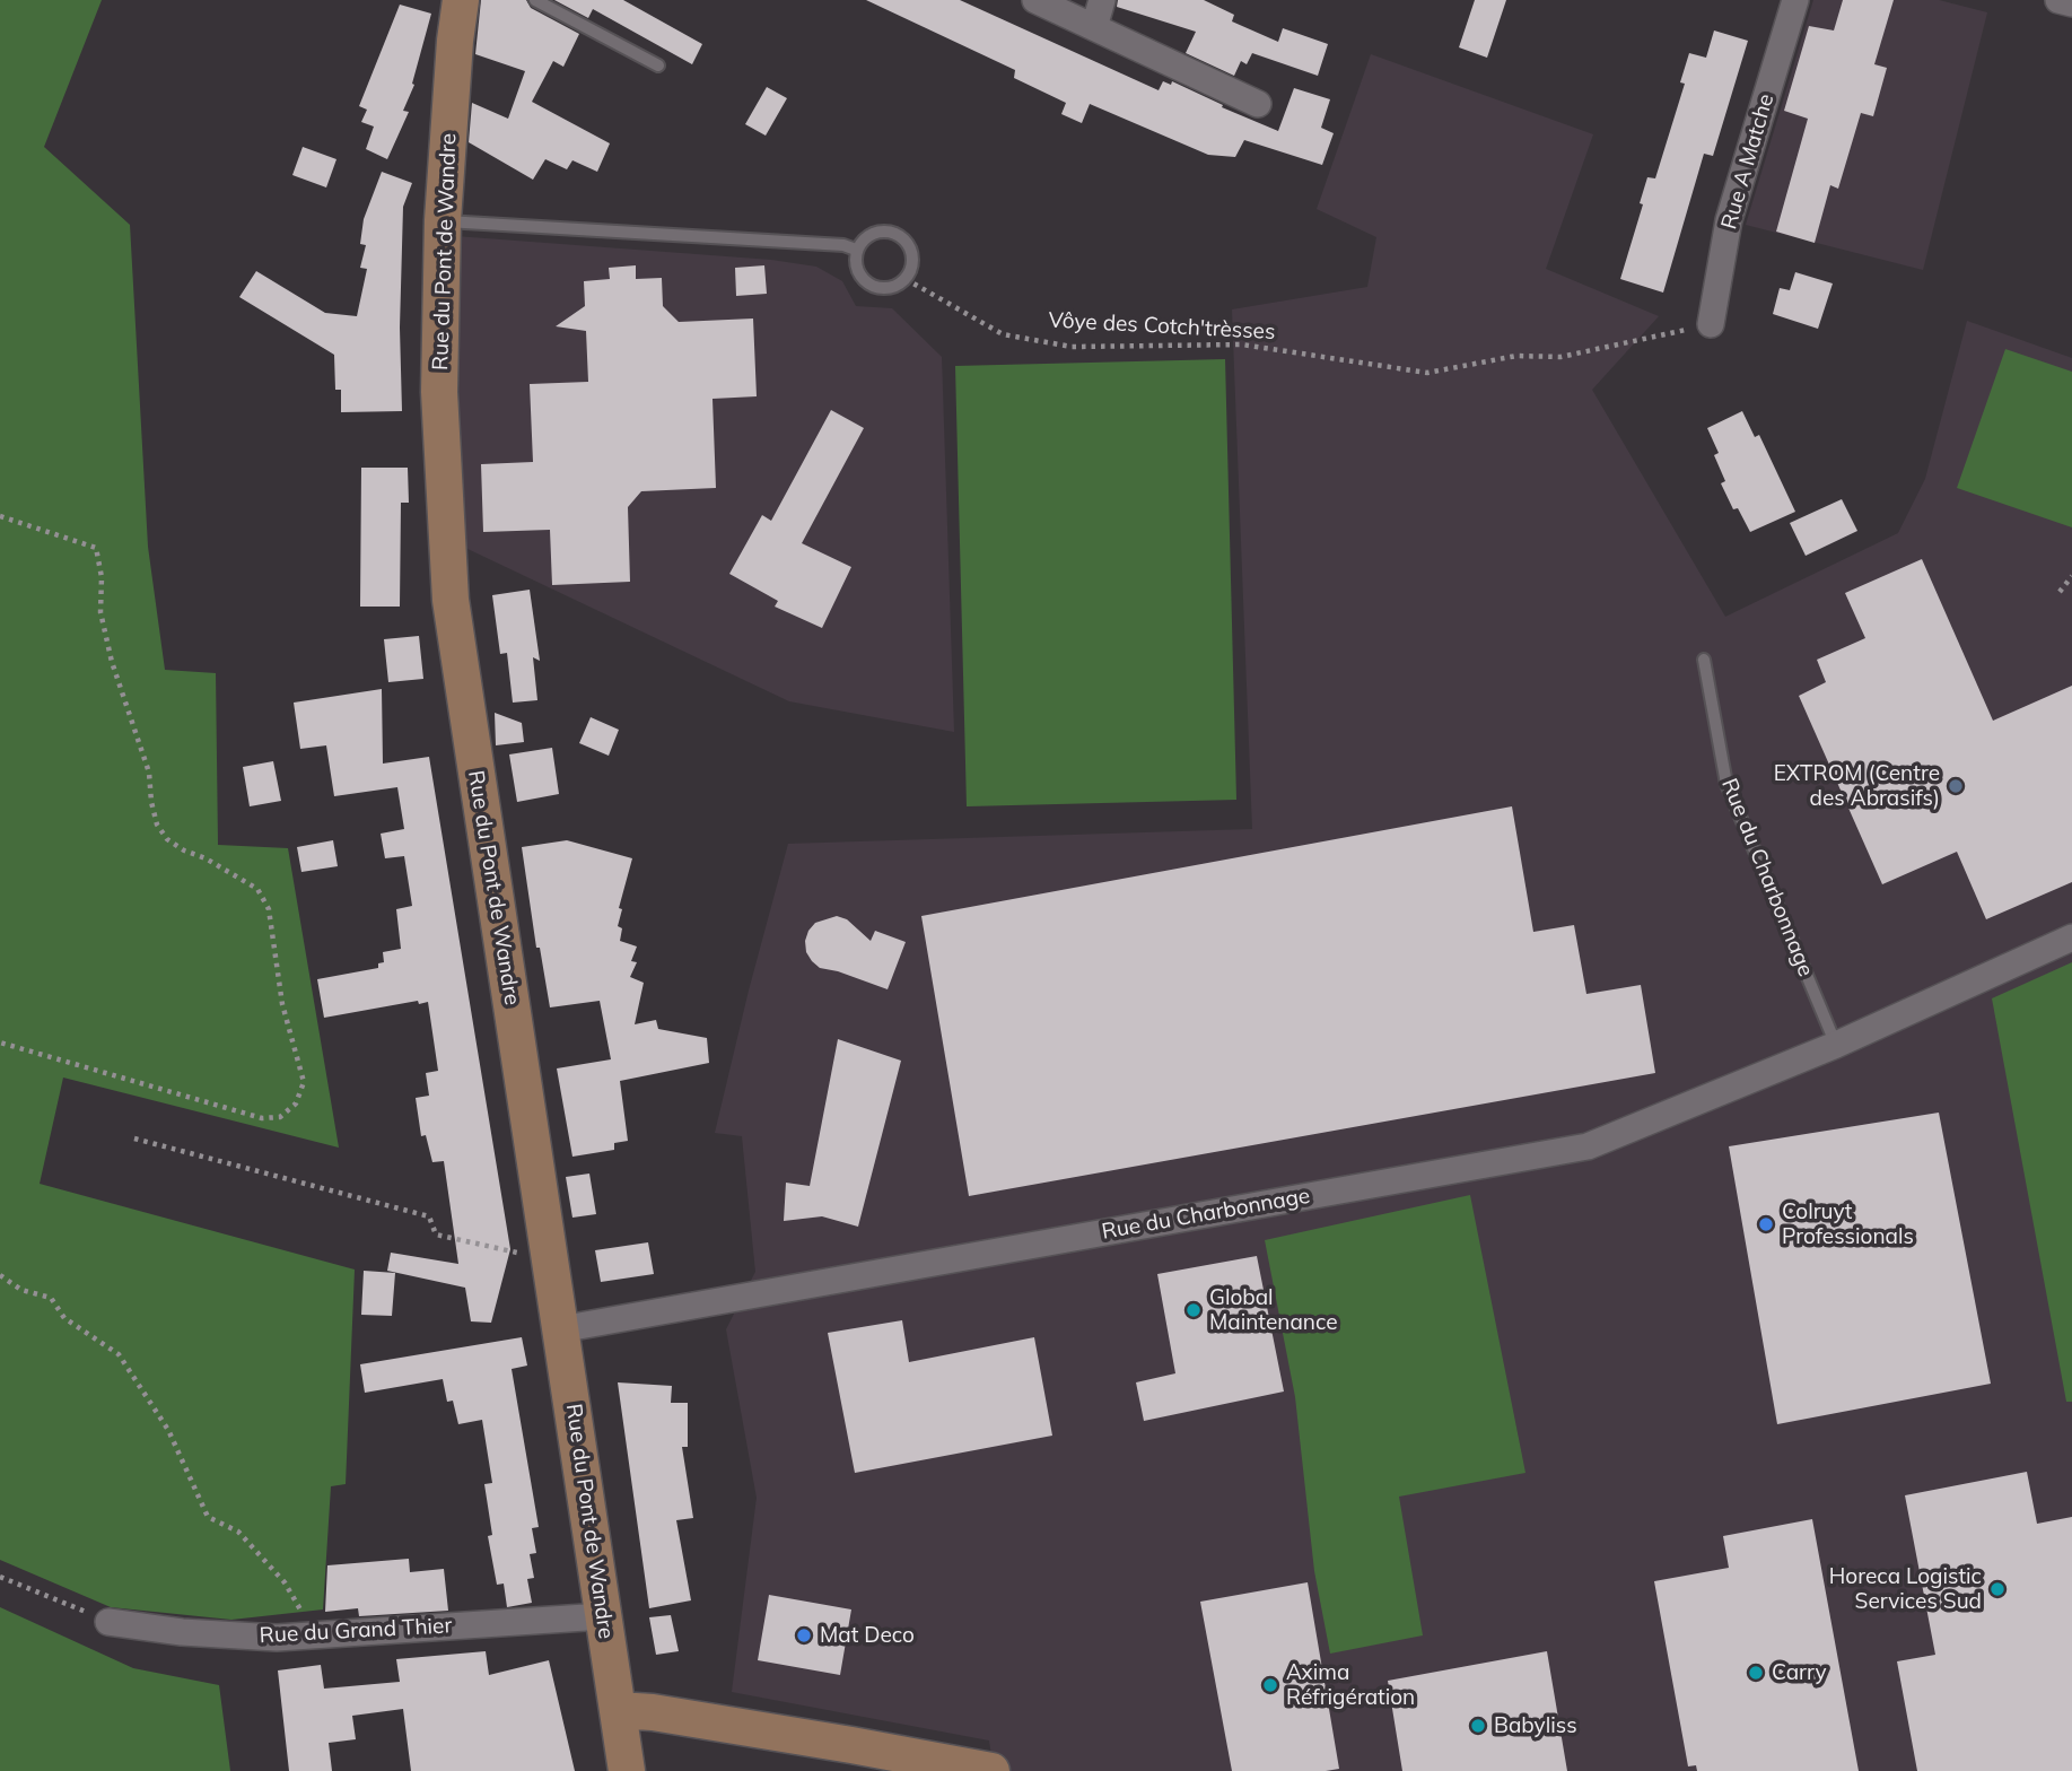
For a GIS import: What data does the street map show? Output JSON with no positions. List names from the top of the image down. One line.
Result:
{"streets":{"street":["Rue A Matche","Rue du Pont de Wandre","Rue du Charbonnage","Rue du Grand Thier"],"path":["Vôye des Cotch'trèsses"]},"crossings":[["Rue A Matche","Vôye des Cotch'trèsses"],["Rue du Pont de Wandre","Rue du Charbonnage"],["Rue du Pont de Wandre","Rue du Grand Thier"]],"places":["EXTROM (Centre des Abrasifs)","Colruyt Professionals","Global Maintenance","Horeca Logistic Services Sud","Mat Deco","Carry","Axima Réfrigération","Babyliss"]}
